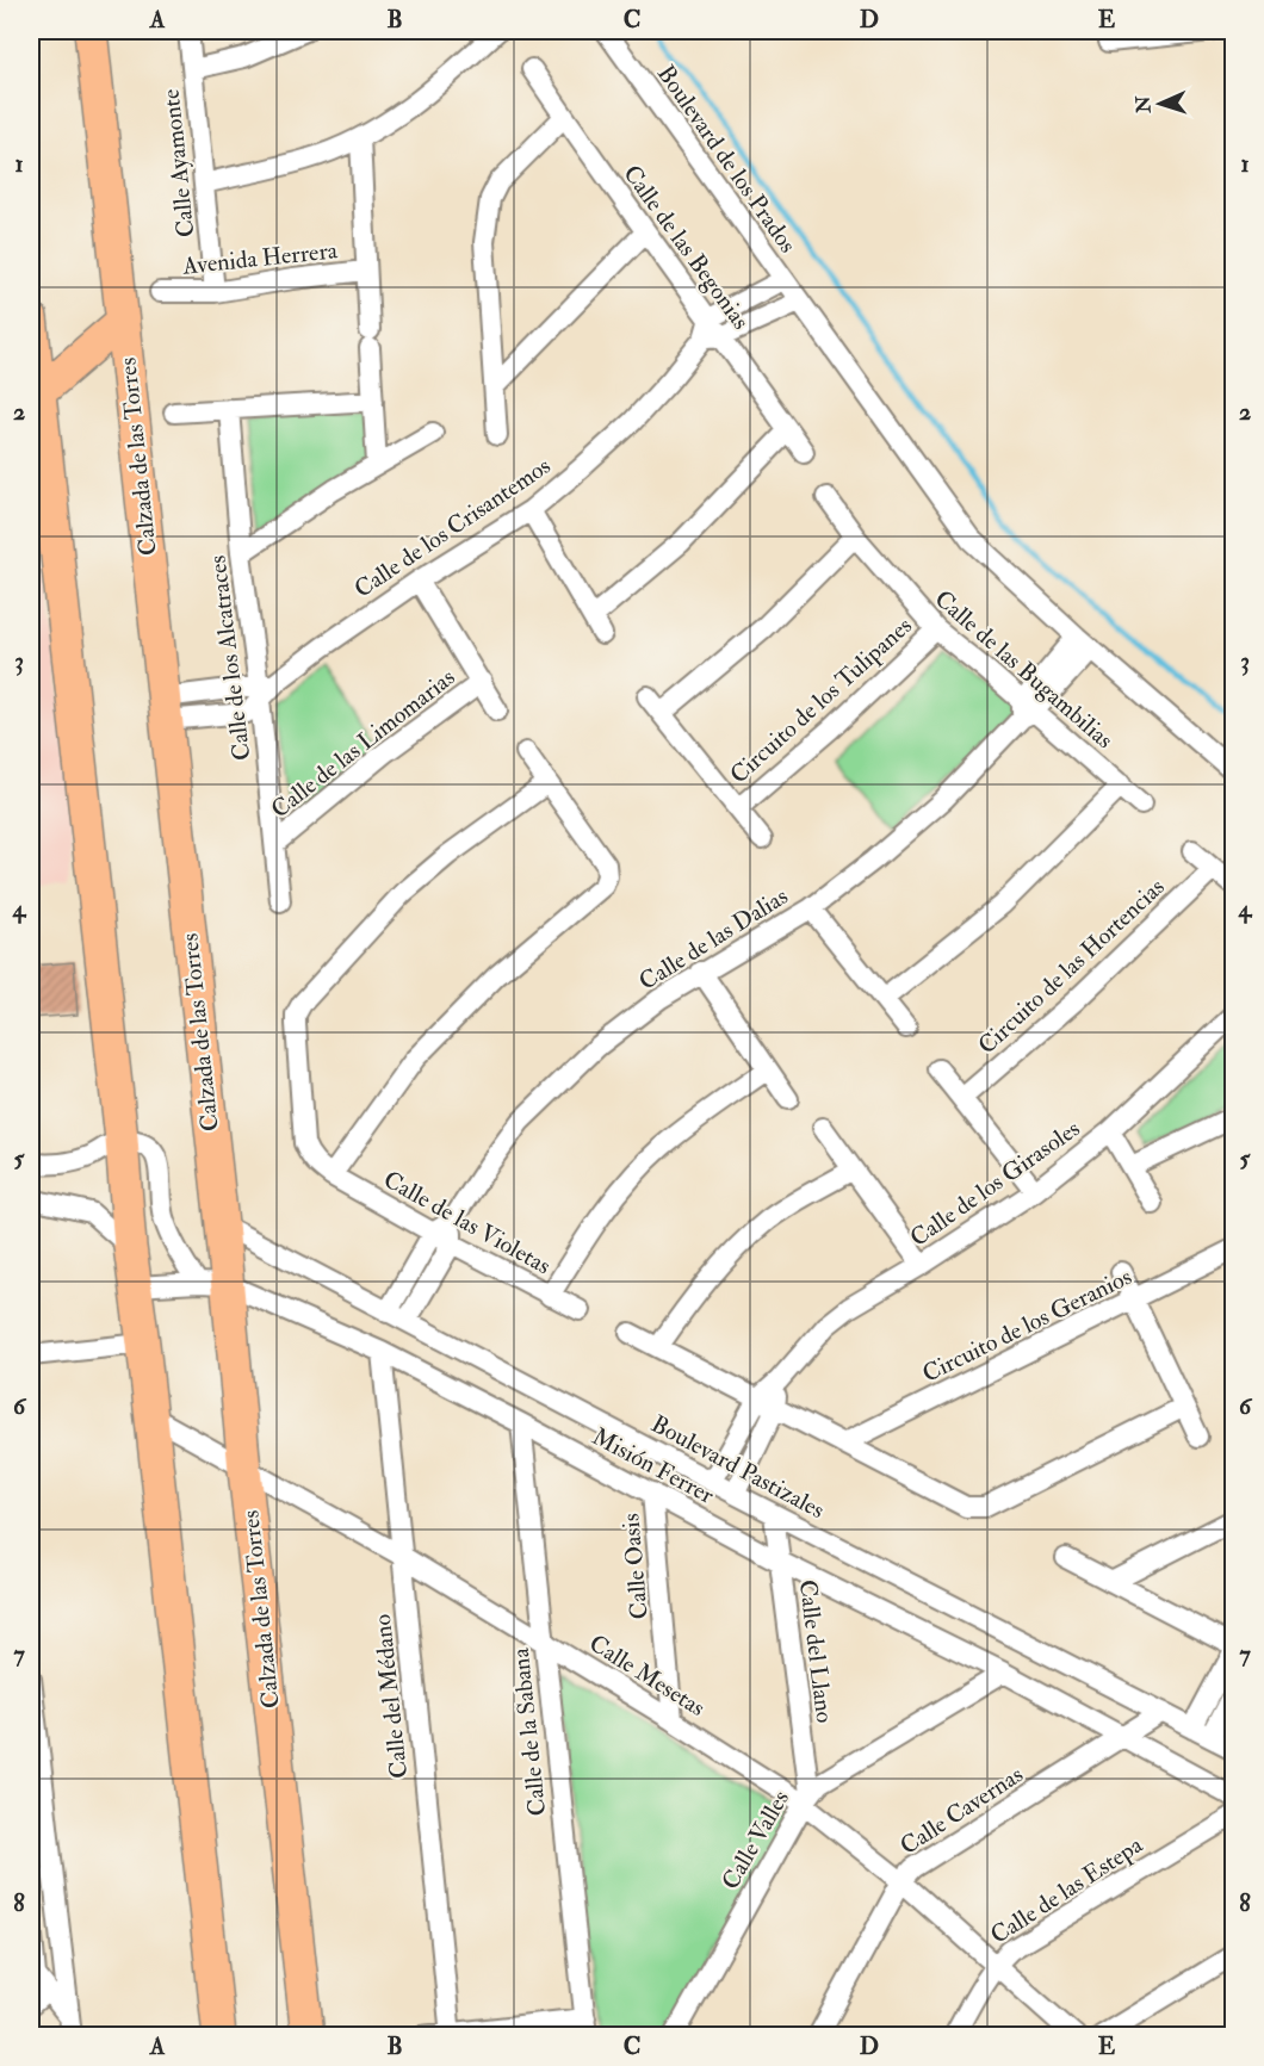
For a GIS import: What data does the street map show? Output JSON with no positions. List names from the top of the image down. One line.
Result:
{"streets":{"main road":["Calzada de las Torres"],"street":["Boulevard de los Prados","Calle Ayamonte","Calle de las Begonias","Avenida Herrera","Calle de los Crisantemos","Calle de los Alcatraces","Calle de las Bugambilias","Circuito de los Tulipanes","Calle de las Limomarias","Calle de las Dalias","Circuito de las Hortencias","Calle de los Girasoles","Calle de las Violetas","Circuito de los Geranios","Misión Ferrer","Boulevard Pastizales","Calle Oasis","Calle del Llano","Calle Mesetas","Calle del Médano","Calle de la Sabana","Calle Cavernas","Calle Valles","Calle de las Estepa"]},"crossings":[["Boulevard de los Prados","Calle de los Crisantemos"],["Boulevard de los Prados","Calle de las Dalias"],["Calle Ayamonte","Avenida Herrera"],["Calle de las Begonias","Calle de los Crisantemos"],["Calzada de las Torres","Calle de los Crisantemos"],["Calzada de las Torres","Misión Ferrer"],["Calzada de las Torres","Boulevard Pastizales"],["Calzada de las Torres","Calle Mesetas"],["Calle de los Crisantemos","Calle de los Alcatraces"],["Calle de los Crisantemos","Calle de las Limomarias"],["Calle de los Alcatraces","Calle de las Limomarias"],["Calle de las Bugambilias","Circuito de los Tulipanes"],["Calle de las Bugambilias","Calle de las Dalias"],["Calle de las Dalias","Calle de las Violetas"],["Calle de las Dalias","Boulevard Pastizales"],["Calle de los Girasoles","Boulevard Pastizales"],["Misión Ferrer","Calle Oasis"],["Misión Ferrer","Calle del Llano"],["Misión Ferrer","Calle del Médano"],["Misión Ferrer","Calle de la Sabana"],["Misión Ferrer","Calle Cavernas"],["Misión Ferrer","Calle Valles"],["Boulevard Pastizales","Calle del Llano"],["Boulevard Pastizales","Calle Cavernas"],["Calle Oasis","Calle Mesetas"],["Calle del Llano","Calle Mesetas"],["Calle del Llano","Calle Valles"],["Calle Mesetas","Calle del Médano"],["Calle Mesetas","Calle de la Sabana"],["Calle Mesetas","Calle Cavernas"],["Calle Mesetas","Calle Valles"],["Calle Mesetas","Calle de las Estepa"]],"north":"left","grid":{"columns":["A","B","C","D","E"],"rows":["1","2","3","4","5","6","7","8"]}}
